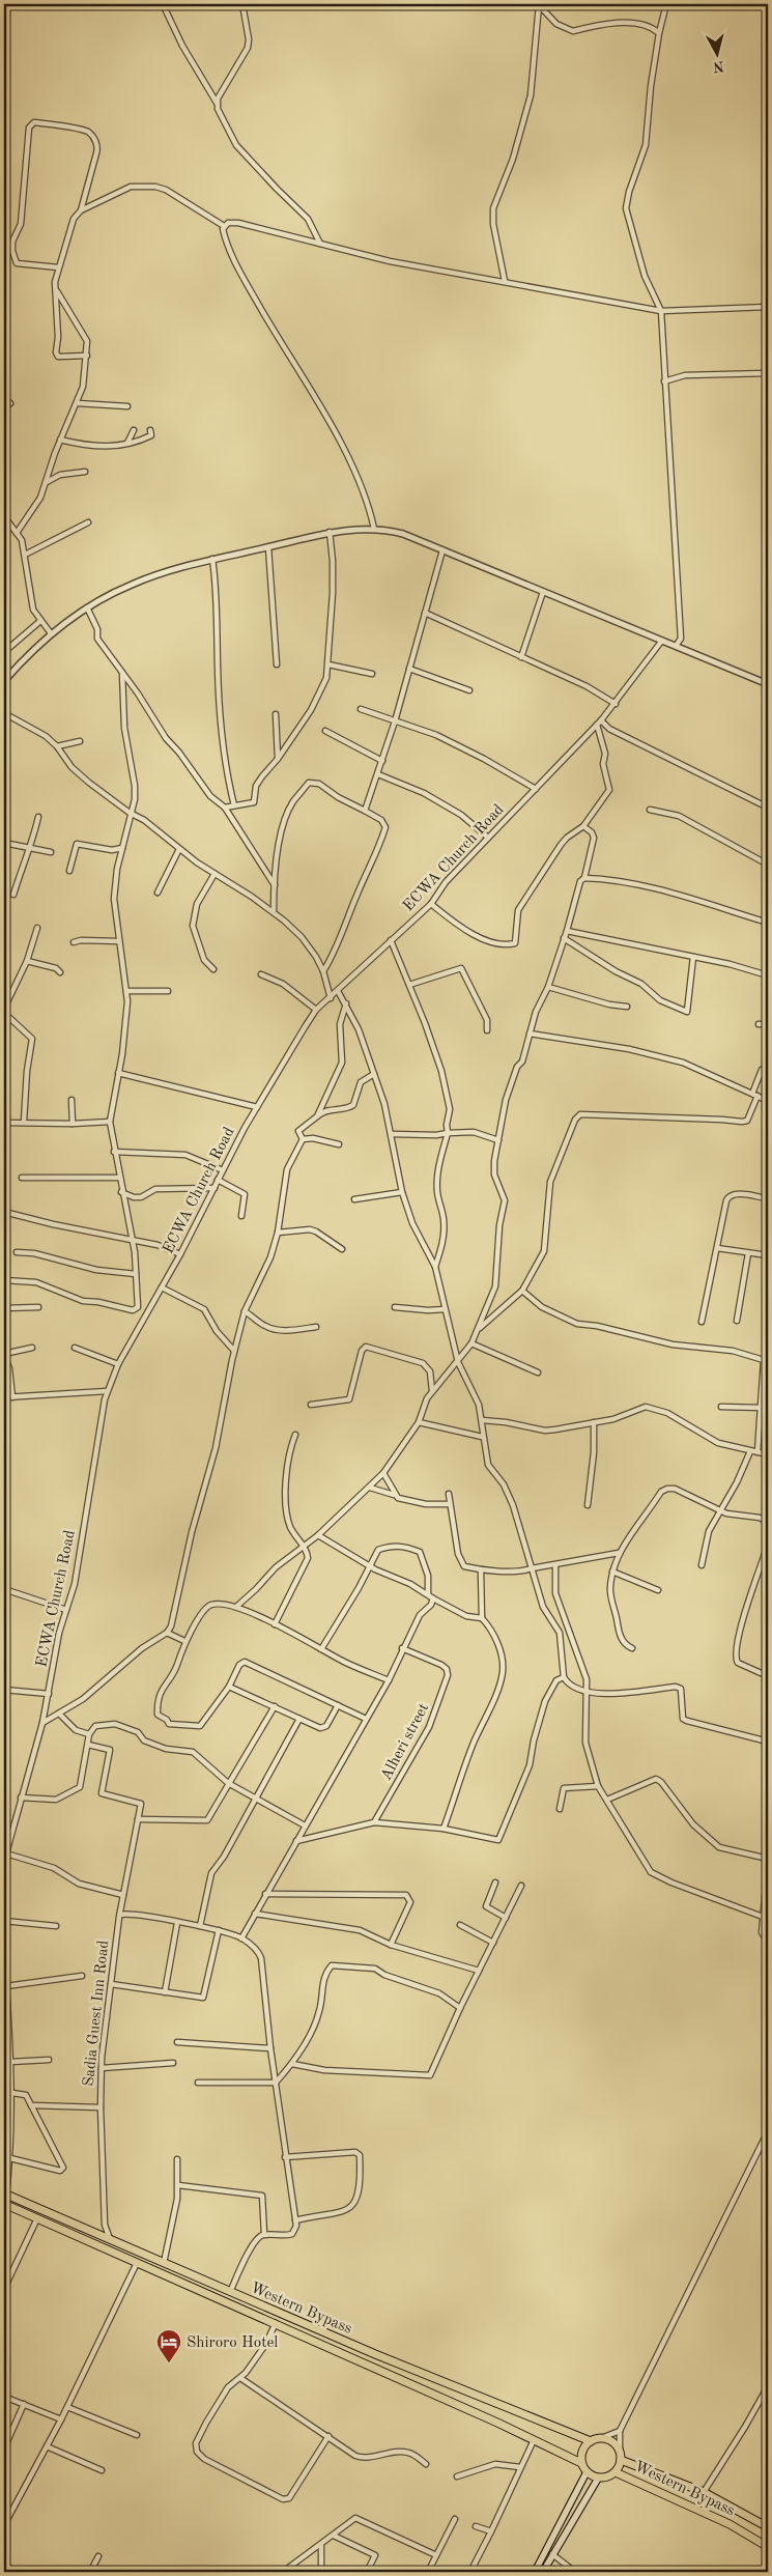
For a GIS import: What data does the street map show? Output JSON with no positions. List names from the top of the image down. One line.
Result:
{"streets":{"main road":["Western Bypass"],"street":["ECWA Church Road","Alheri street","Sadia Guest Inn Road"]},"crossings":[["Sadia Guest Inn Road","Western Bypass"]],"places":{"hotel":["Shiroro Hotel"]},"north":"bottom"}
